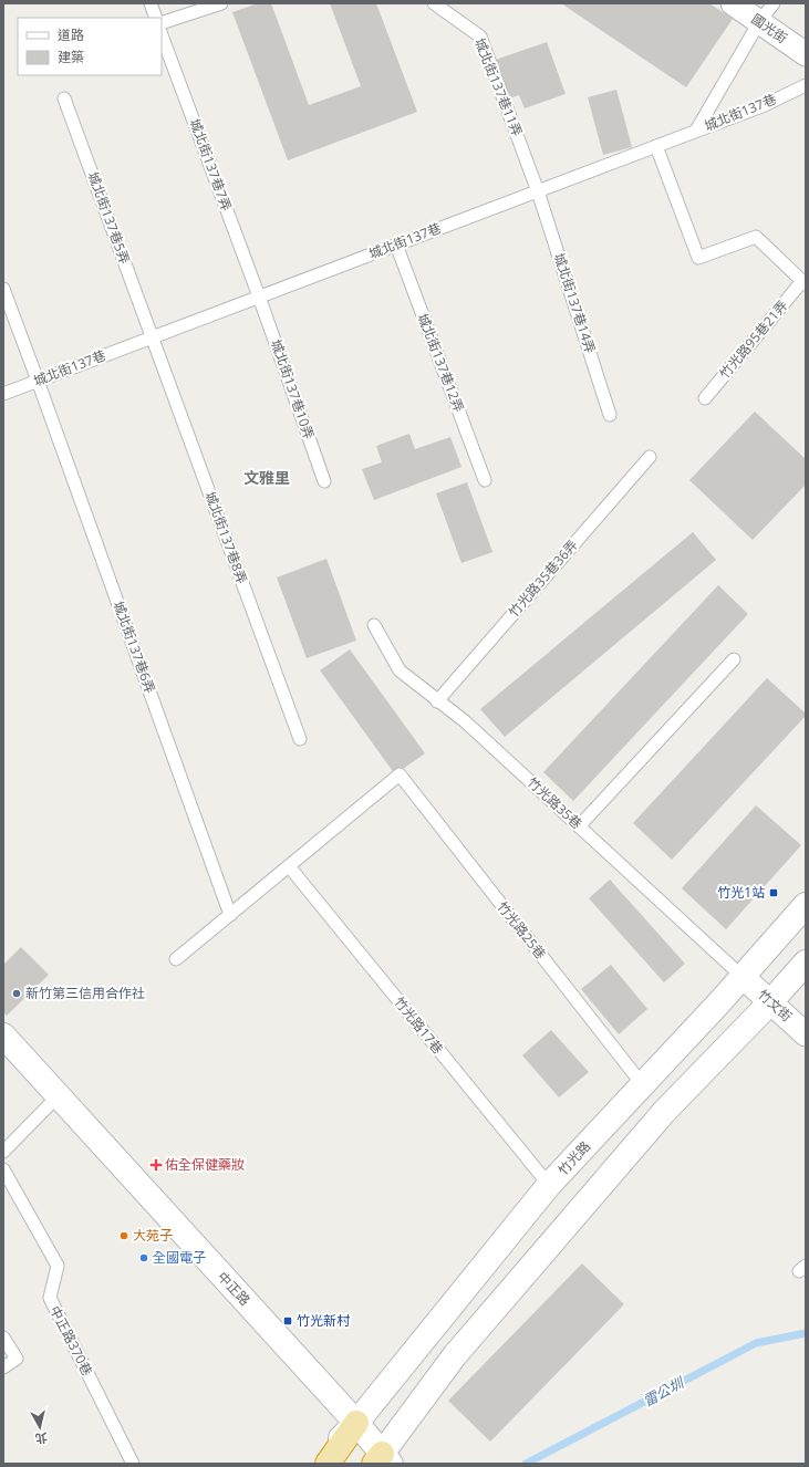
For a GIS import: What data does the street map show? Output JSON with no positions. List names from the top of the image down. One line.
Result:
{"streets":{"street":["國光街","竹文街","竹光路","中正路"],"lane":["城北街137巷11弄","城北街137巷","城北街137巷7弄","城北街137巷5弄","城北街137巷14弄","竹光路95巷21弄","城北街137巷12弄","城北街137巷10弄","城北街137巷8弄","竹光路35巷36弄","城北街137巷6弄","竹光路35巷","竹光路25巷","竹光路17巷","中正路370巷"]},"crossings":[["城北街137巷11弄","城北街137巷"],["城北街137巷11弄","城北街137巷14弄"],["城北街137巷","城北街137巷7弄"],["城北街137巷","城北街137巷5弄"],["城北街137巷","城北街137巷14弄"],["城北街137巷","城北街137巷12弄"],["城北街137巷","城北街137巷10弄"],["城北街137巷","城北街137巷8弄"],["城北街137巷","城北街137巷6弄"],["城北街137巷7弄","城北街137巷10弄"],["城北街137巷5弄","城北街137巷8弄"],["竹光路35巷36弄","竹光路35巷"],["竹光路35巷","竹文街"],["竹光路35巷","竹光路"],["竹光路25巷","竹光路17巷"],["竹光路25巷","竹光路"],["竹文街","竹光路"],["竹光路17巷","竹光路"],["竹光路","中正路"]],"districts":["文雅里"],"water":["雷公圳"],"places":{"transit":["竹光1站","竹光新村"],"other":["新竹第三信用合作社","大苑子","全國電子"],"health":["佑全保健藥妝"]},"legend":["道路","建築"],"north":"bottom"}
